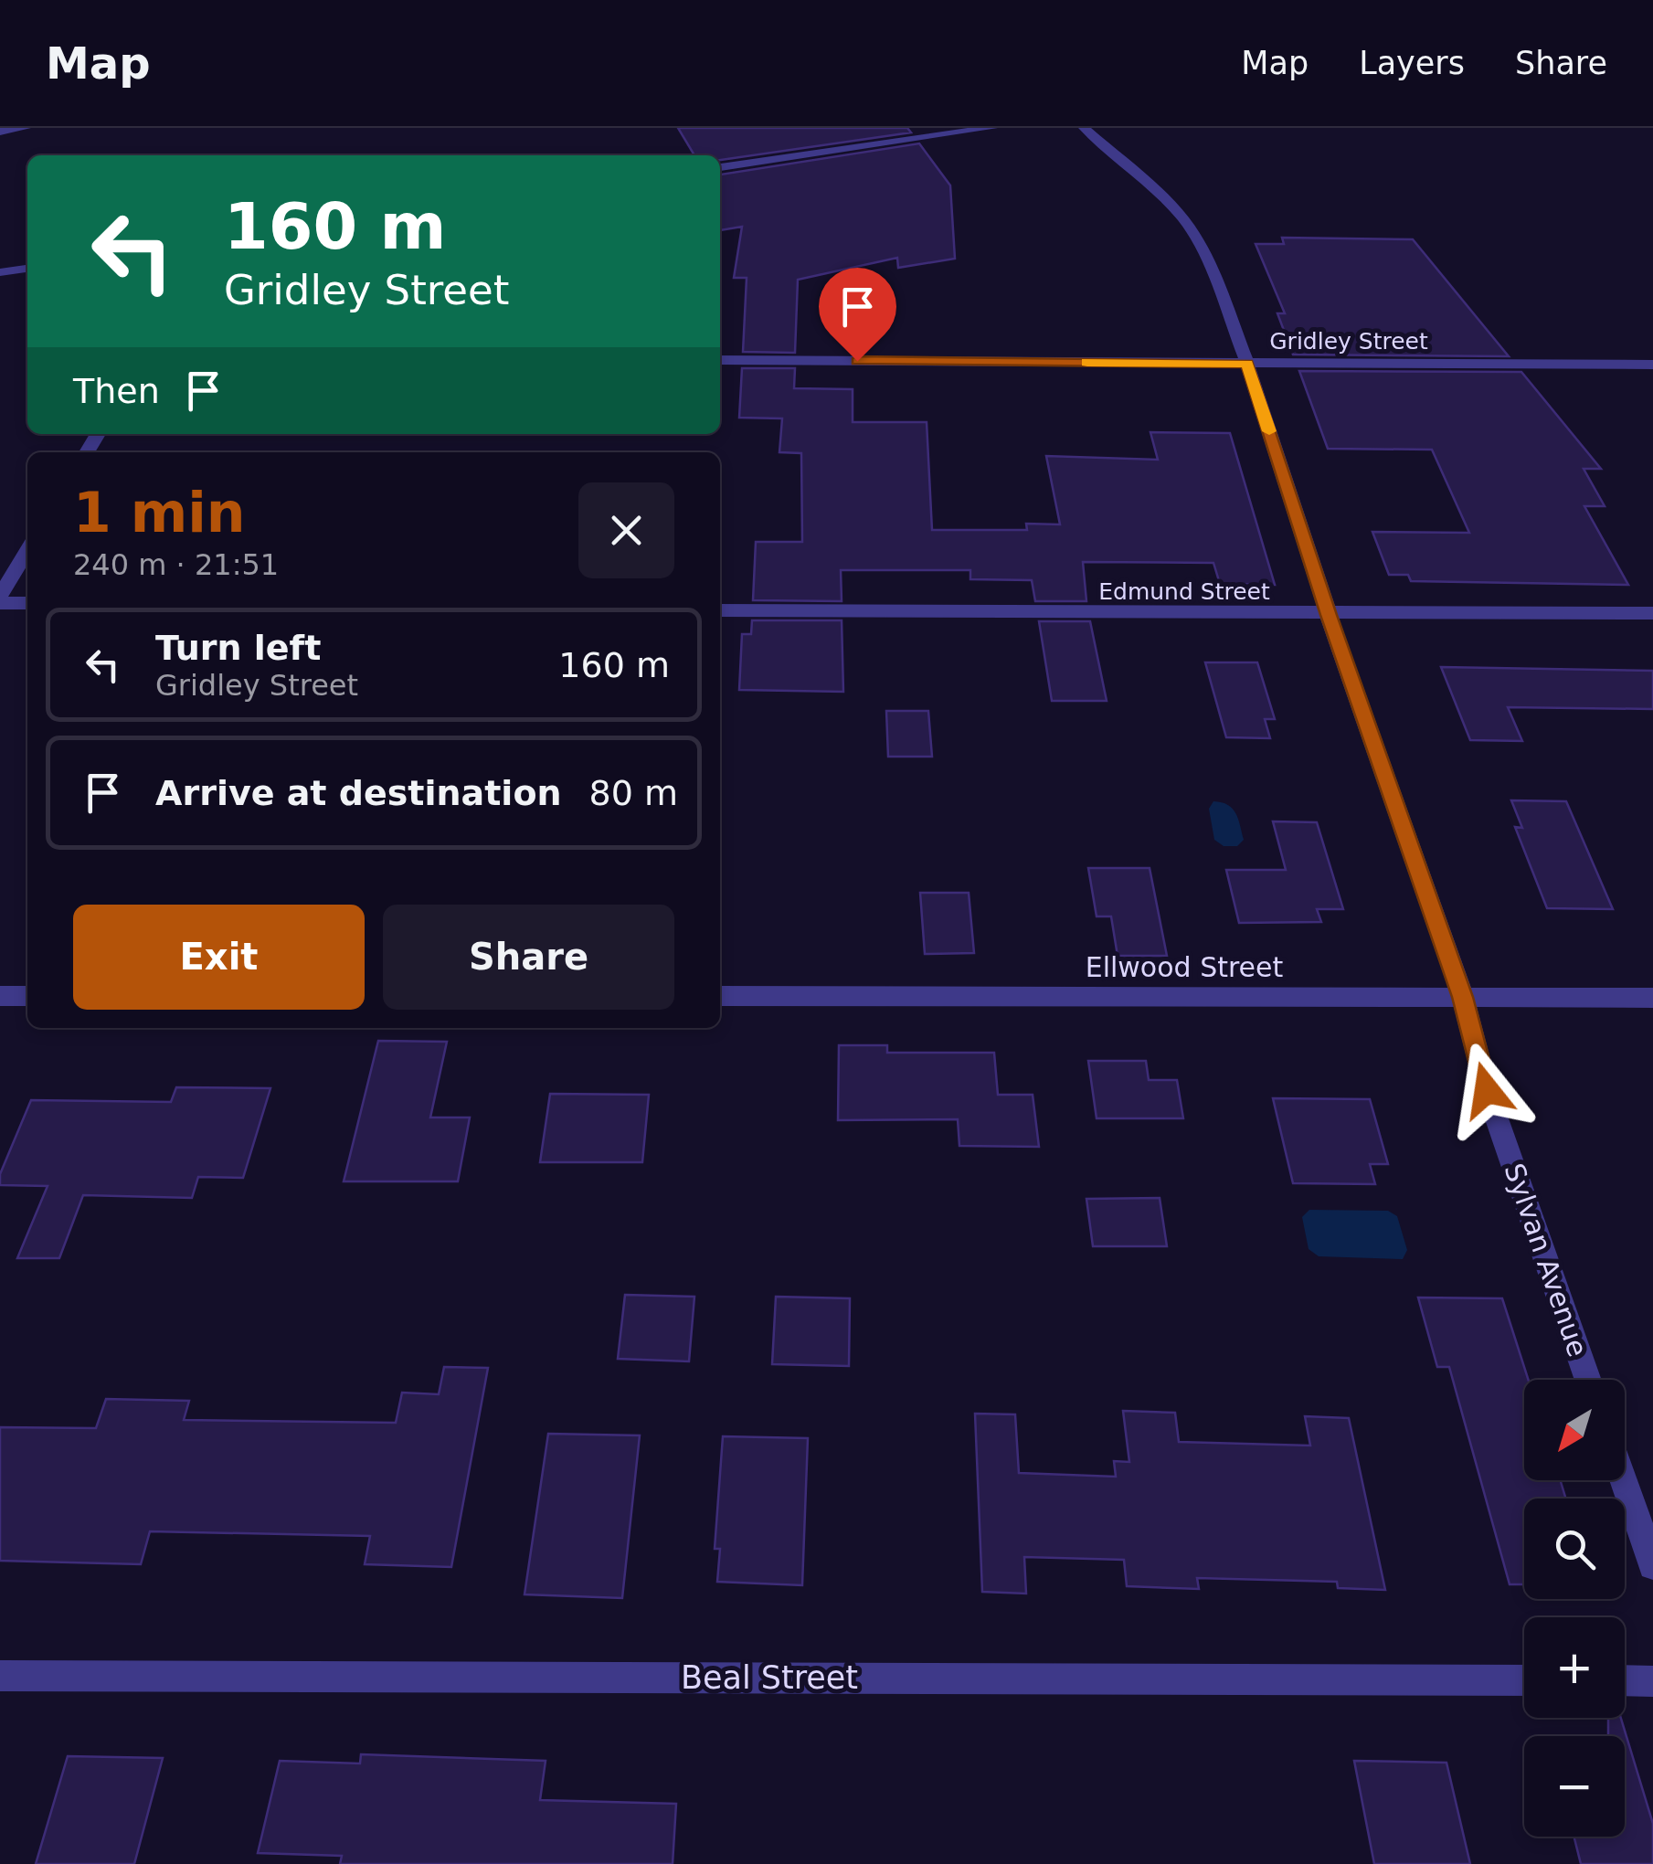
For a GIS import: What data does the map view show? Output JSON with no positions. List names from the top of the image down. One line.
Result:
{"streets":{"street":["Gridley Street","Edmund Street","Ellwood Street","Sylvan Avenue","Beal Street"]},"crossings":[["Gridley Street","Sylvan Avenue"],["Edmund Street","Sylvan Avenue"],["Ellwood Street","Sylvan Avenue"]],"north":"bottom left","page":{"header":"Map","nav":["Map","Layers","Share"],"turn":["160 m","Gridley Street"],"then":"Then","heading":["1 min","240 m · 21:51"],"list":[{"name":"Turn left","note":"Gridley Street","value":"160 m"},{"name":"Arrive at destination","value":"80 m"}],"buttons":["Exit","Share"],"map_buttons":["+","−"]}}
